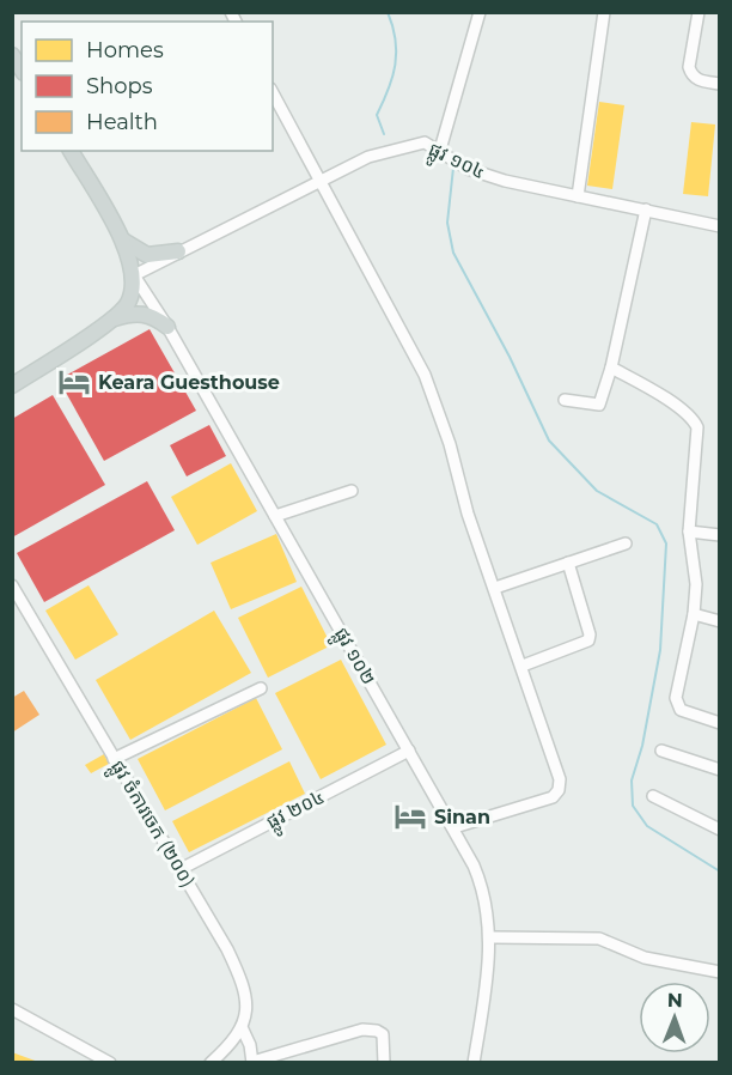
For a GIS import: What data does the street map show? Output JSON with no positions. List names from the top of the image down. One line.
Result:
{"streets":{"street":["ផ្លូវ ១០៤","ផ្លូវ ១០២","ផ្លូវ ២០៤","ផ្លូវ ចំការចេក (២០០)"]},"crossings":[["ផ្លូវ ១០៤","ផ្លូវ ១០២"],["ផ្លូវ ១០២","ផ្លូវ ២០៤"],["ផ្លូវ ២០៤","ផ្លូវ ចំការចេក (២០០)"]],"places":{"hotel":["Keara Guesthouse","Sinan"]},"legend":["Homes","Shops","Health"],"north":"top"}
